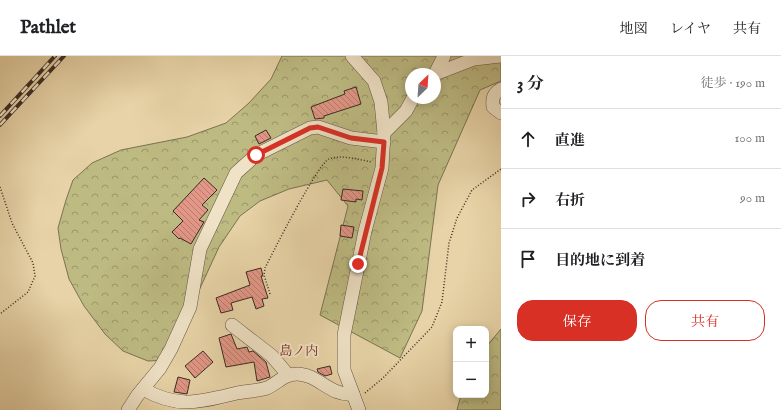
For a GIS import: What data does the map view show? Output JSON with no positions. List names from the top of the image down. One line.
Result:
{"districts":["島ノ内"],"north":"top right","page":{"header":"Pathlet","nav":["地図","レイヤ","共有"],"heading":["3 分","徒歩 · 190 m"],"list":[["直進","100 m"],["右折","90 m"],"目的地に到着"],"buttons":["保存","共有"],"map_buttons":["+","−"]}}
